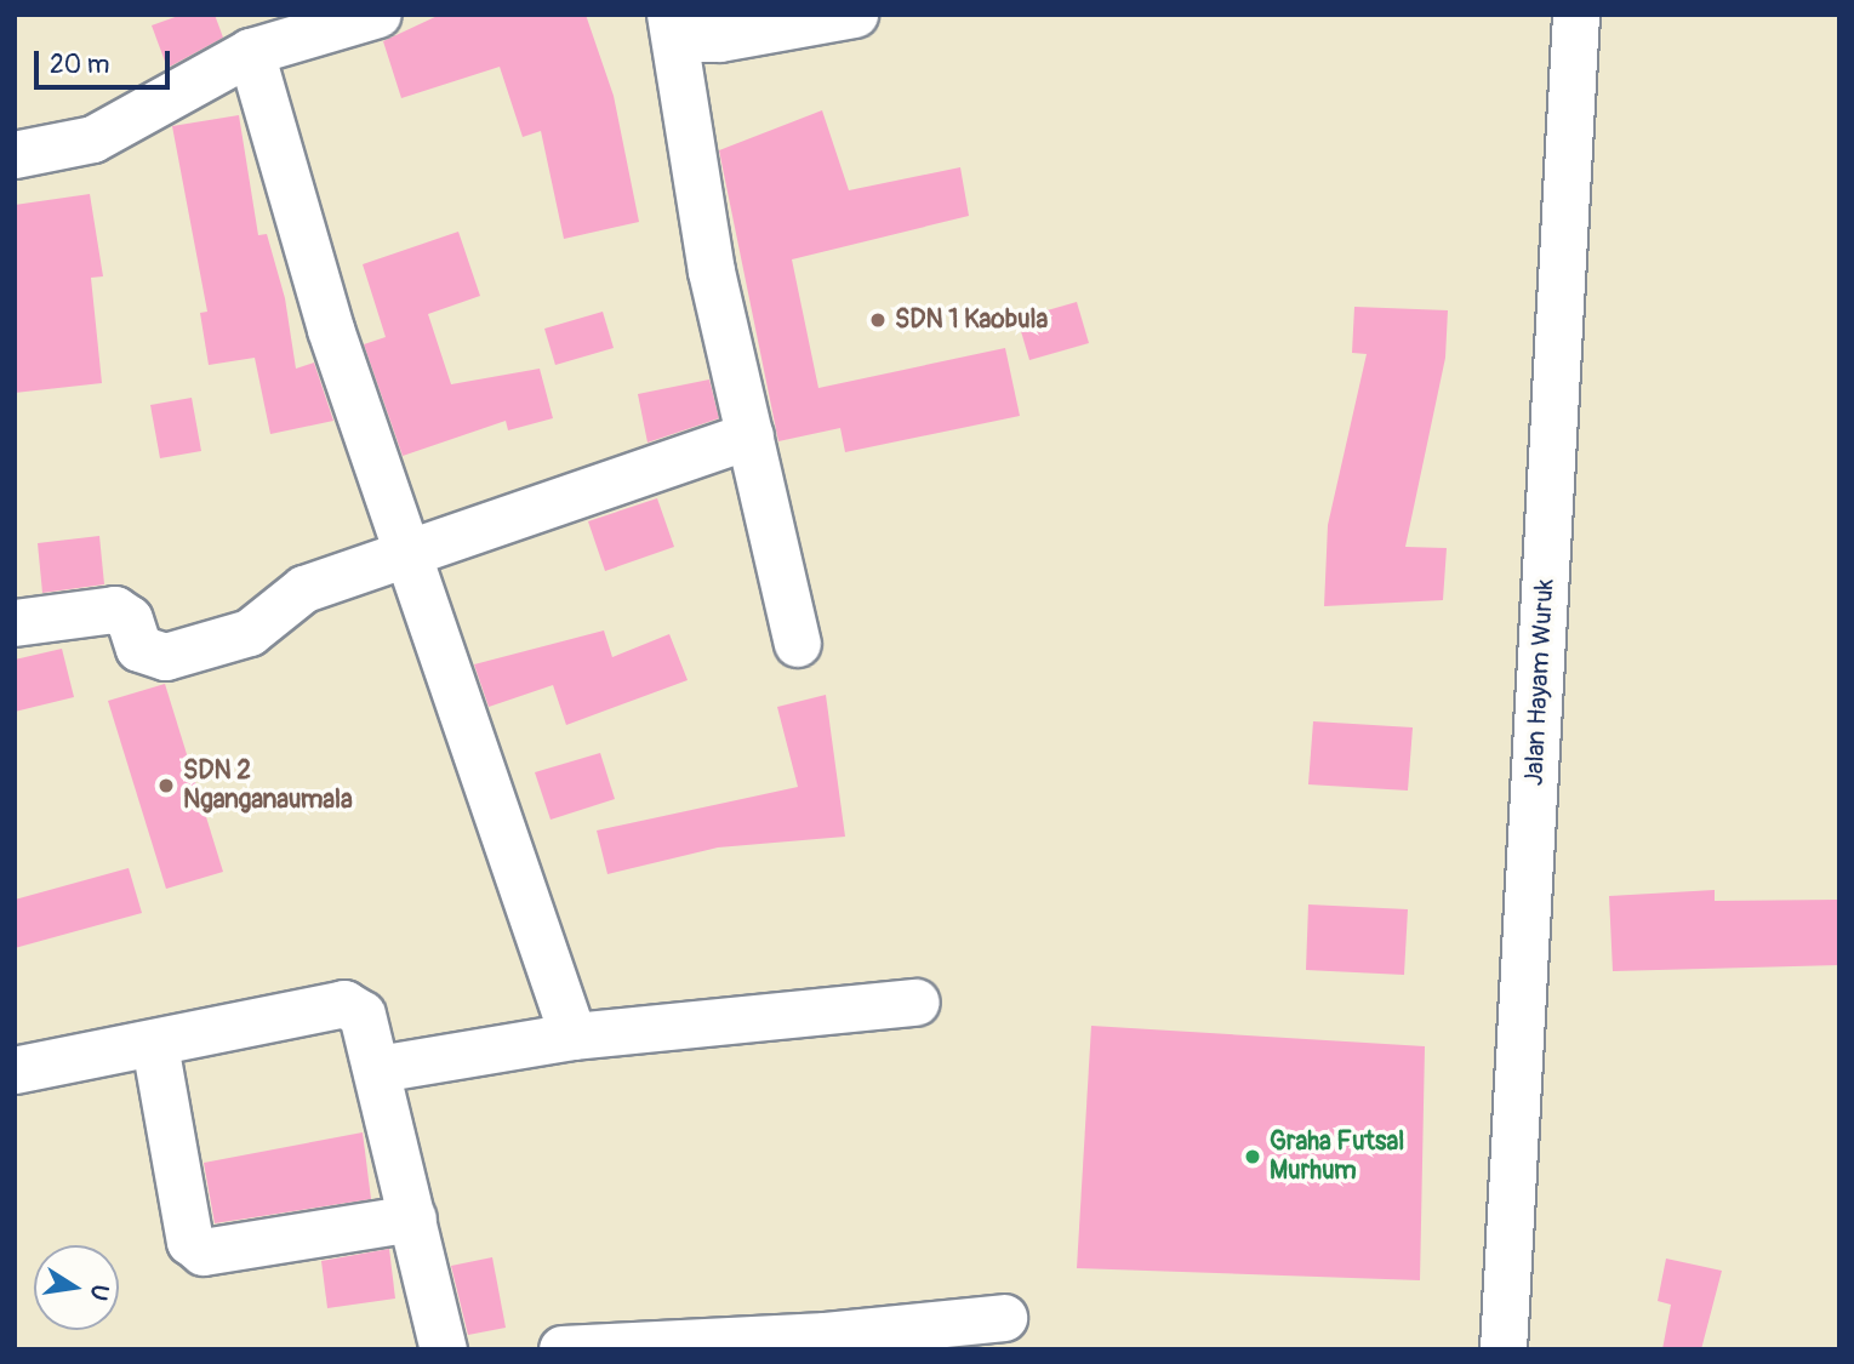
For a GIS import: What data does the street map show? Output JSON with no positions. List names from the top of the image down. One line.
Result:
{"streets":{"street":["Jalan Hayam Wuruk"]},"places":["SDN 1 Kaobula","SDN 2 Nganganaumala","Graha Futsal Murhum"],"scale_bar":"20 m","north":"right"}
